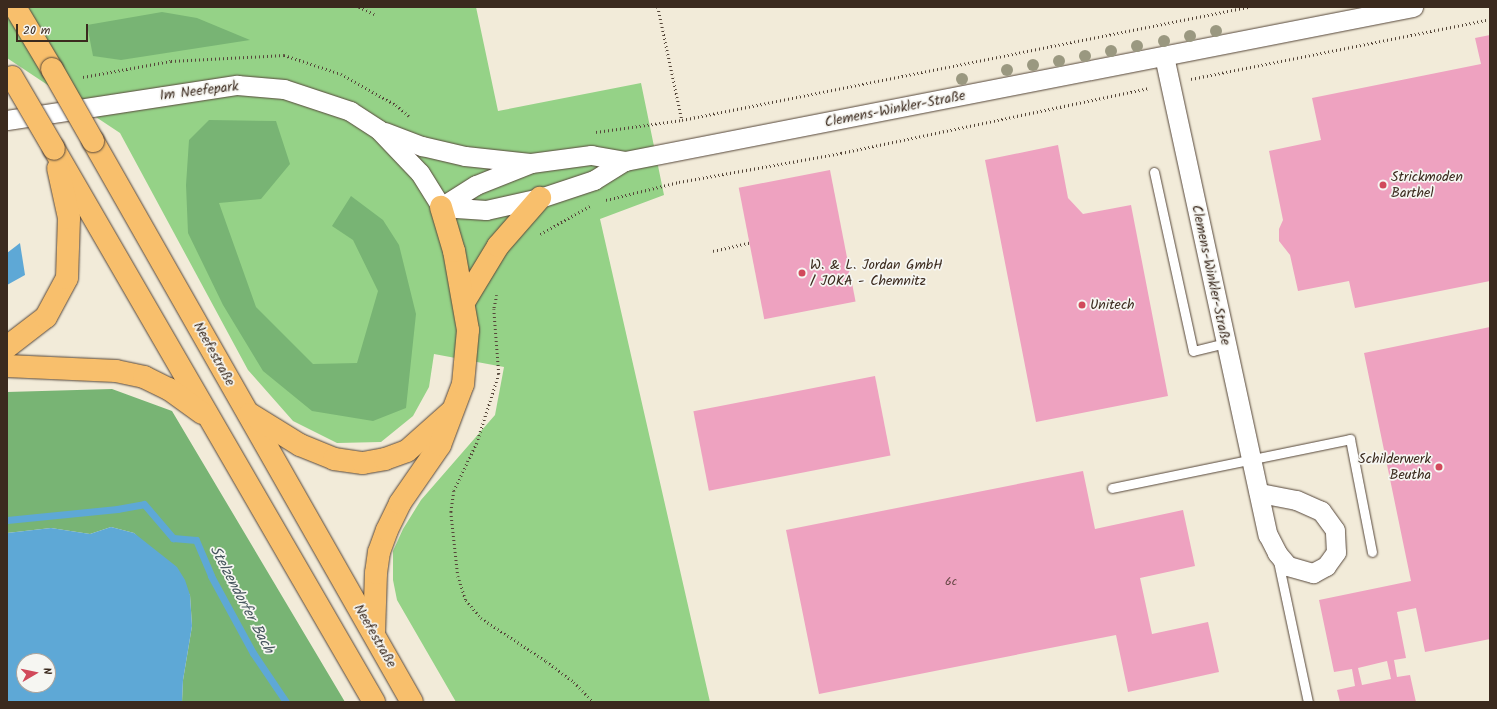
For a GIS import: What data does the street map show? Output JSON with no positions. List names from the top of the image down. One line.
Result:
{"streets":{"highway":["Neefestraße"],"street":["Im Neefepark","Clemens-Winkler-Straße"]},"crossings":[["Im Neefepark","Clemens-Winkler-Straße"]],"water":["Stelzendorfer Bach"],"places":["Strickmoden Barthel","W. & L. Jordan GmbH / JOKA - Chemnitz","Unitech","Schilderwerk Beutha"],"house_numbers":["6c"],"scale_bar":"20 m","north":"right"}
